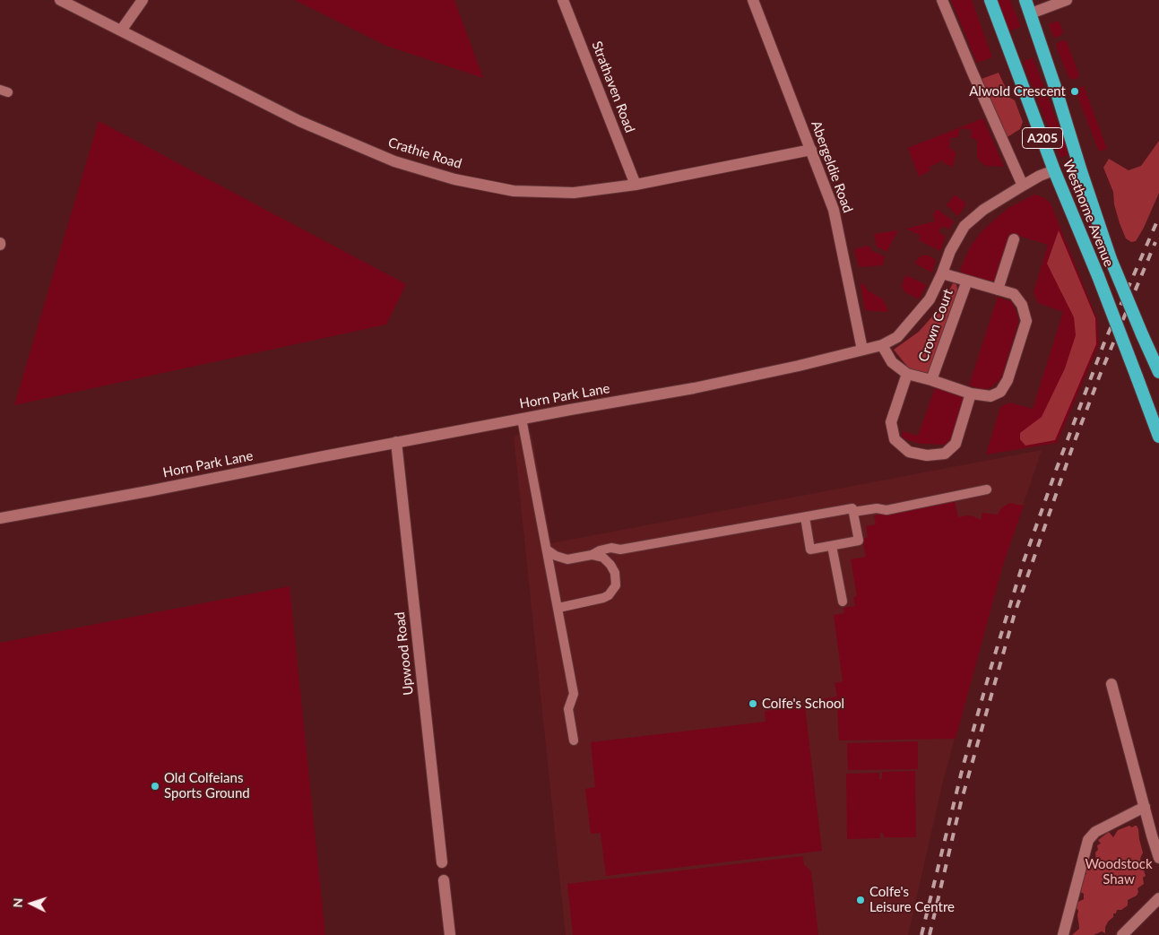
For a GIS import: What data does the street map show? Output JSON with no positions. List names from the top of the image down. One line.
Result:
{"streets":{"highway":["A205","Westhorne Avenue"],"street":["Strathaven Road","Crathie Road","Abergeldie Road","Crown Court","Horn Park Lane","Upwood Road"]},"crossings":[["Strathaven Road","Crathie Road"],["Crathie Road","Abergeldie Road"],["Abergeldie Road","Horn Park Lane"],["Westhorne Avenue","Horn Park Lane"],["Crown Court","Horn Park Lane"],["Horn Park Lane","Upwood Road"]],"parks":["Woodstock Shaw"],"places":["Alwold Crescent","Colfe's School","Old Colfeians Sports Ground","Colfe's Leisure Centre"],"north":"left"}
